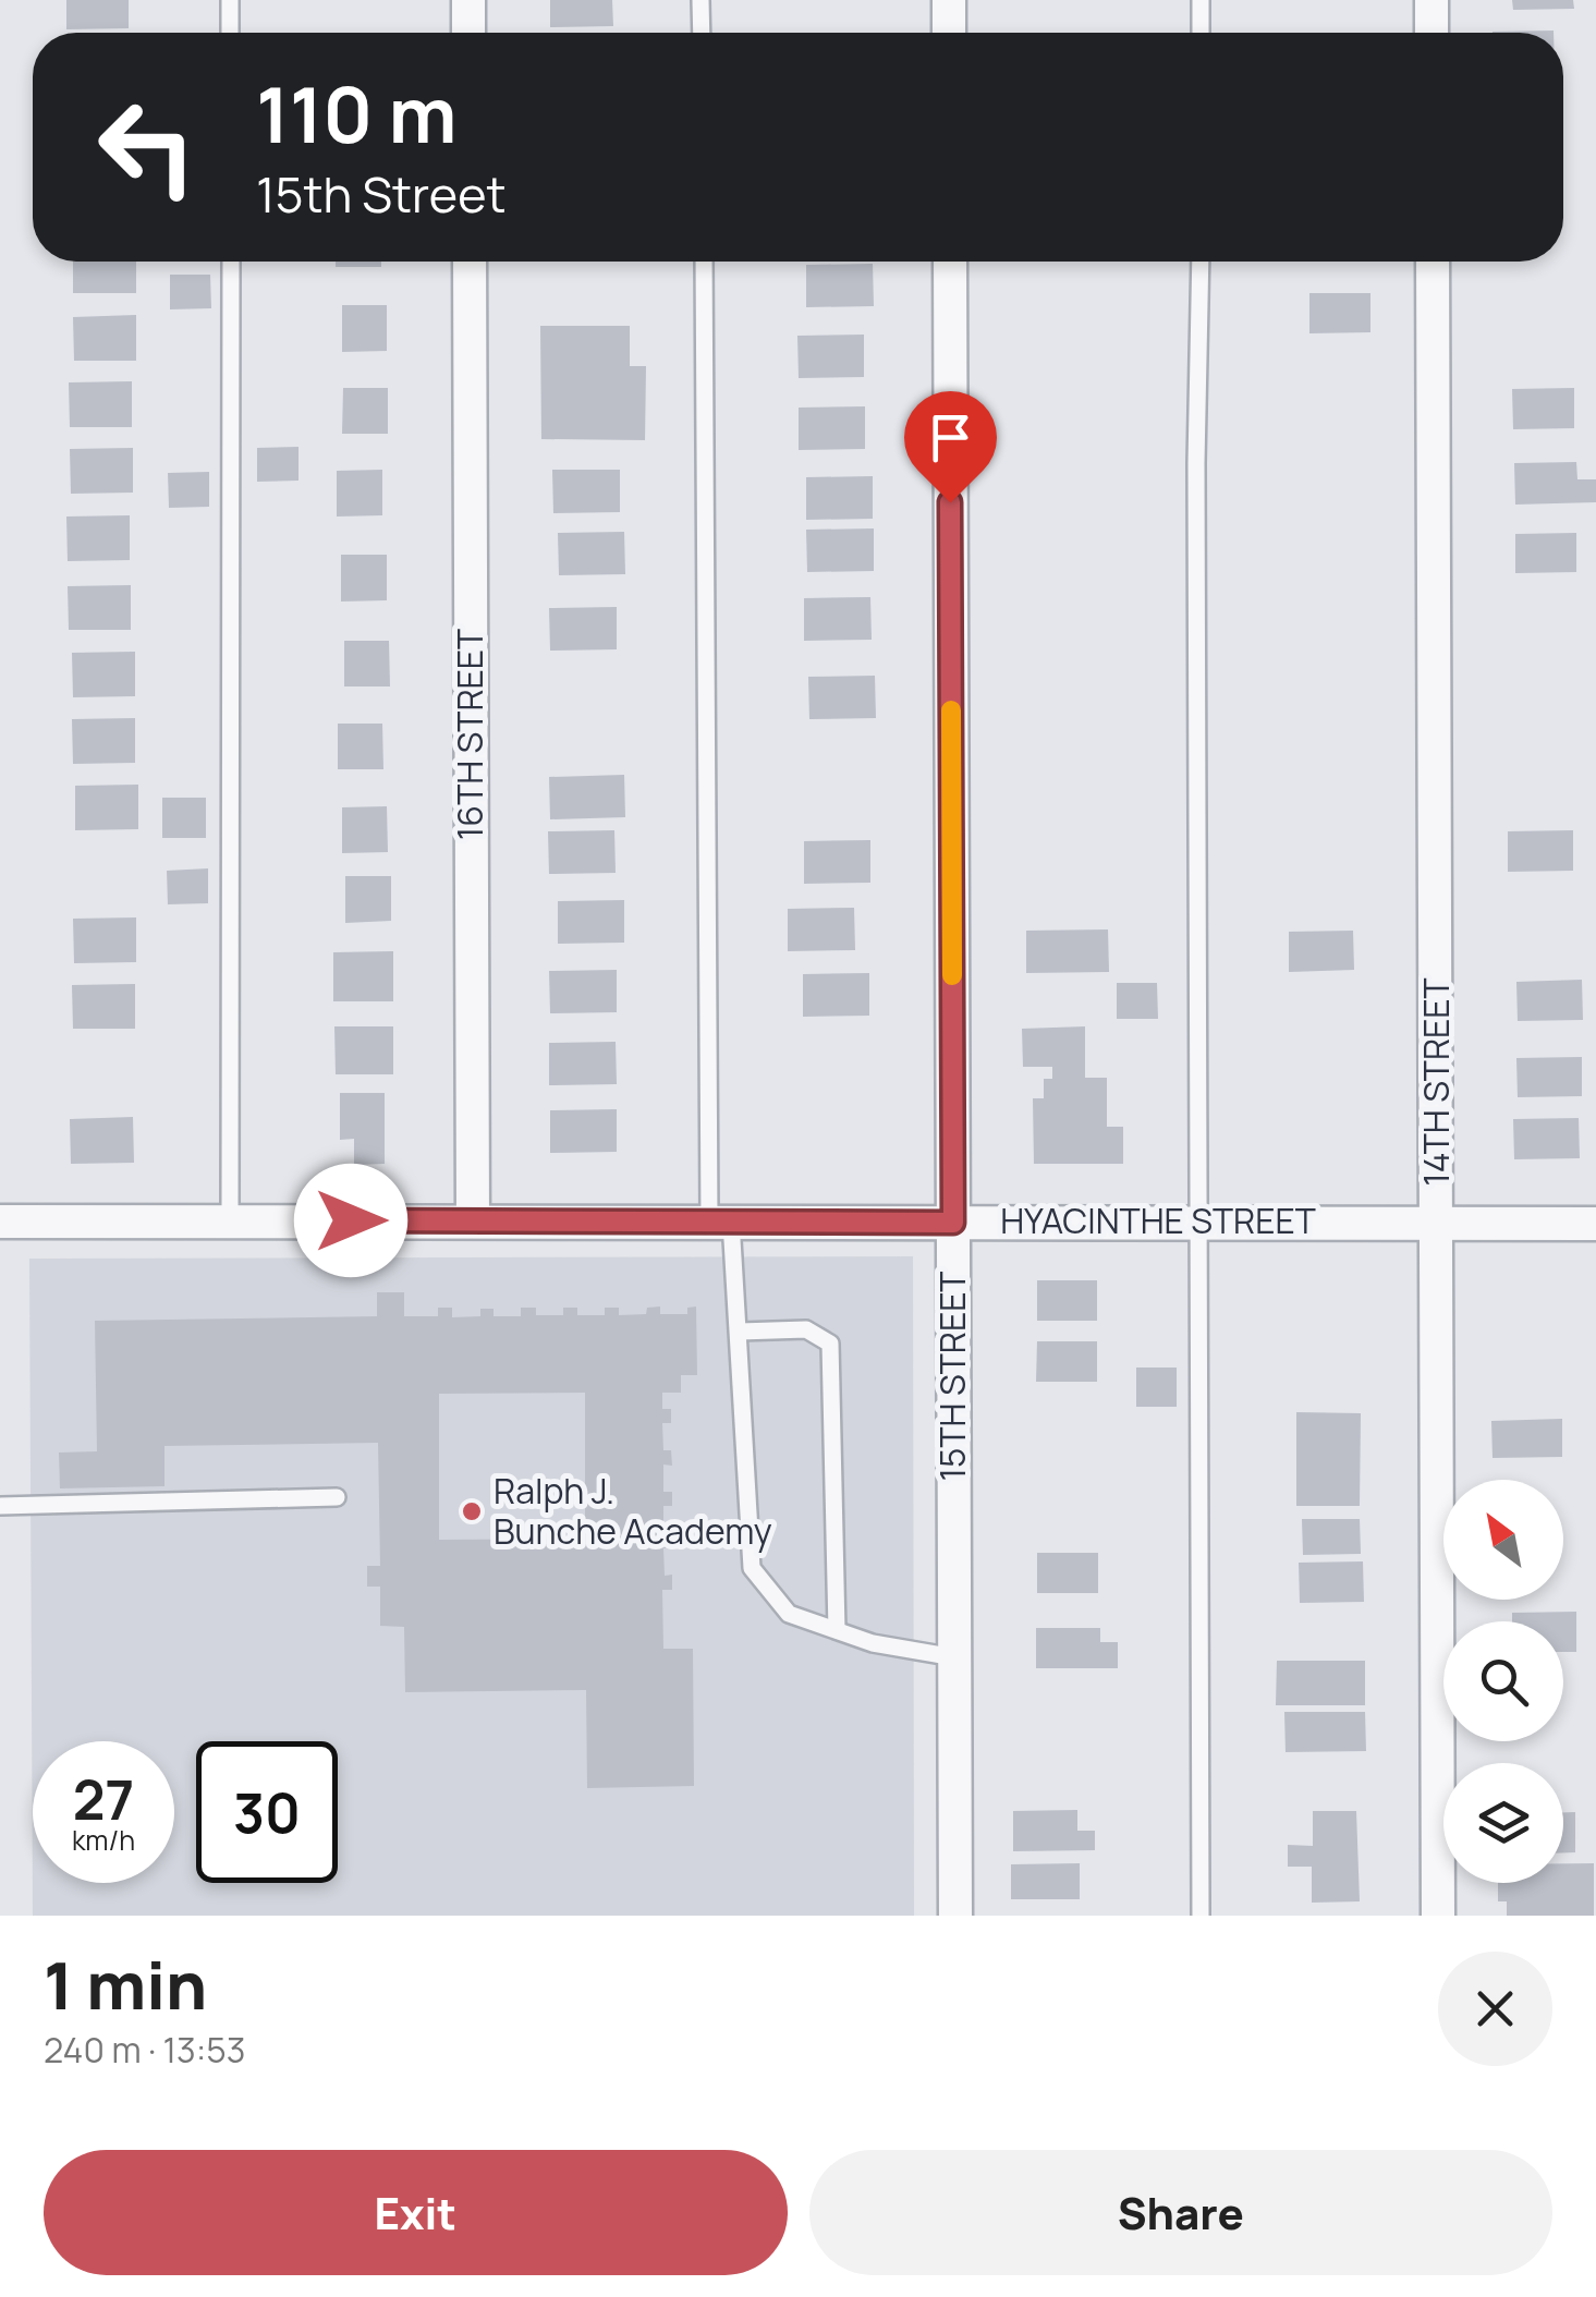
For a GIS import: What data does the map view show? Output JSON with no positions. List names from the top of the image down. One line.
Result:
{"streets":{"street":["16TH STREET","14TH STREET","HYACINTHE STREET","15TH STREET"]},"crossings":[["16TH STREET","HYACINTHE STREET"],["14TH STREET","HYACINTHE STREET"],["HYACINTHE STREET","15TH STREET"]],"places":["Ralph J. Bunche Academy"],"north":"top left","page":{"turn":["110 m","15th Street"],"speed":"27 km/h","limit":"30","heading":["1 min","240 m · 13:53"],"buttons":["Exit","Share"]}}
